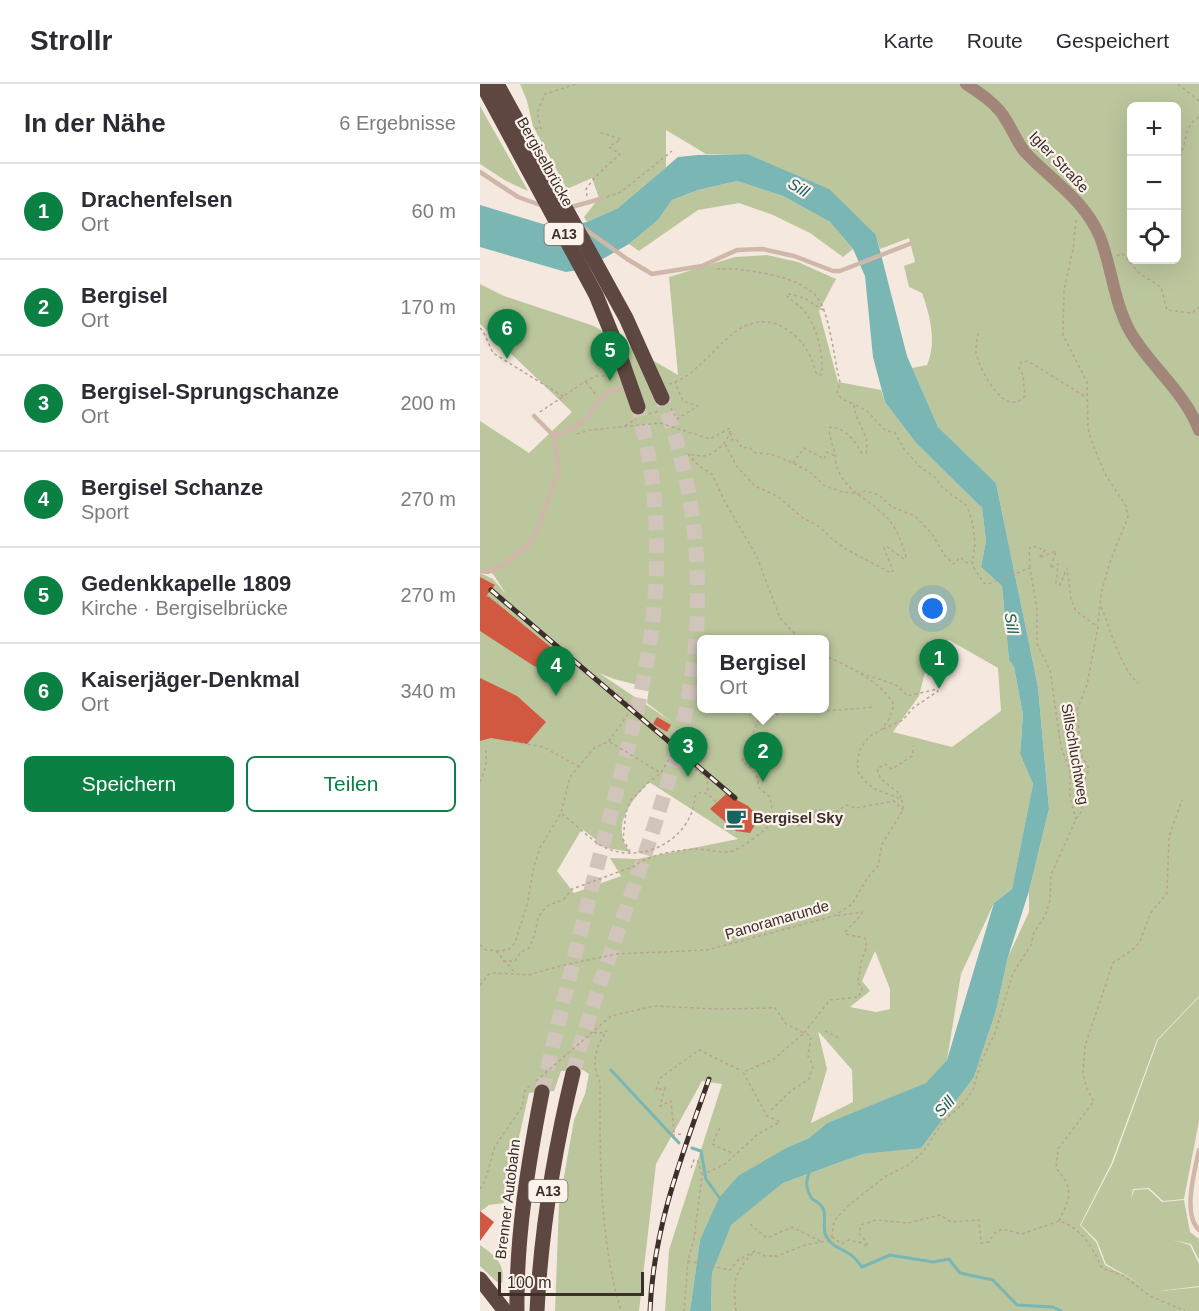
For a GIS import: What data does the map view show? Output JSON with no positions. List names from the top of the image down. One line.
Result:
{"streets":{"highway":["Bergiselbrücke","A13","Brenner Autobahn"],"main road":["Igler Straße"],"path":["Sillschluchtweg","Panoramarunde"]},"crossings":[["Bergiselbrücke","A13"],["A13","Brenner Autobahn"]],"water":["Sill"],"places":{"cafe":["Bergisel Sky"]},"scale_bar":"100 m","page":{"header":"Strollr","nav":["Karte","Route","Gespeichert"],"heading":["In der Nähe","6 Ergebnisse"],"map_buttons":["+","−"],"list":[{"mark":"1","name":"Drachenfelsen","note":"Ort","value":"60 m"},{"mark":"2","name":"Bergisel","note":"Ort","value":"170 m"},{"mark":"3","name":"Bergisel-Sprungschanze","note":"Ort","value":"200 m"},{"mark":"4","name":"Bergisel Schanze","note":"Sport","value":"270 m"},{"mark":"5","name":"Gedenkkapelle 1809","note":"Kirche · Bergiselbrücke","value":"270 m"},{"mark":"6","name":"Kaiserjäger-Denkmal","note":"Ort","value":"340 m"}],"pins":["6","5","1","4","3","2"],"popup":["Bergisel","Ort"],"buttons":["Speichern","Teilen"],"scale":"100 m"}}
